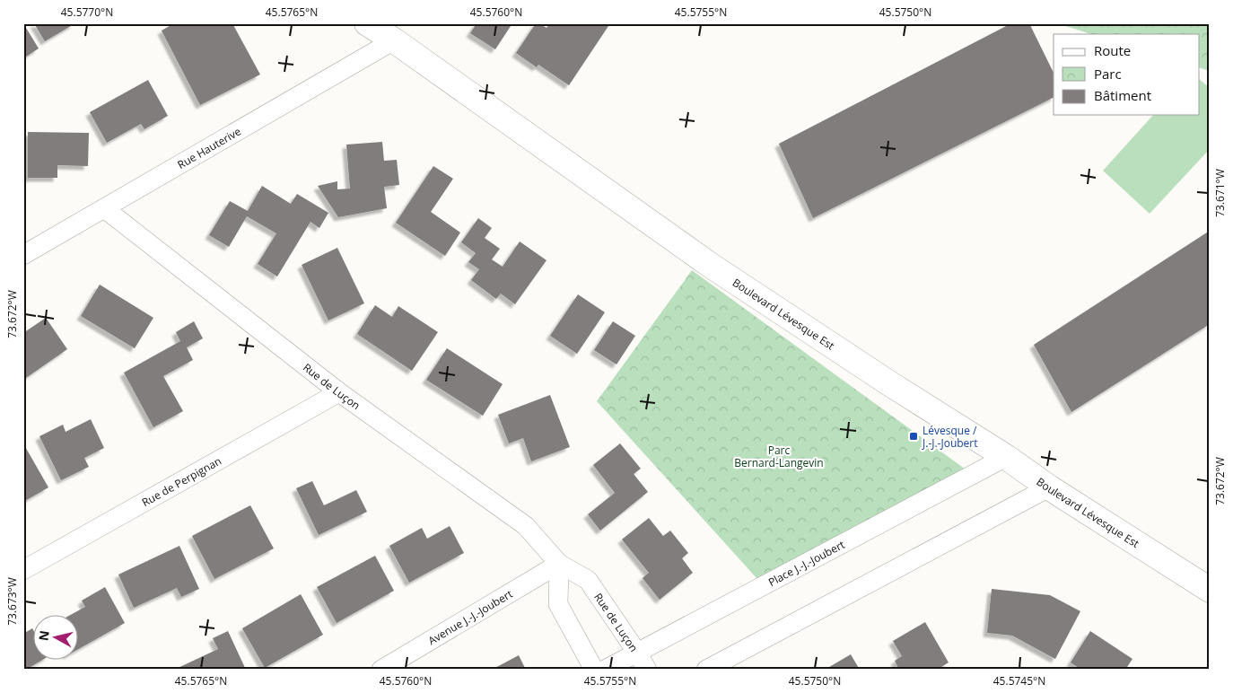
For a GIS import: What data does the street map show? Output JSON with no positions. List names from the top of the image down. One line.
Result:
{"streets":{"street":["Rue Hauterive","Boulevard Lévesque Est","Rue de Luçon","Rue de Perpignan","Place J.-J.-Joubert","Avenue J.-J.-Joubert"]},"crossings":[["Rue Hauterive","Boulevard Lévesque Est"],["Rue Hauterive","Rue de Luçon"],["Boulevard Lévesque Est","Place J.-J.-Joubert"],["Rue de Luçon","Rue de Perpignan"],["Rue de Luçon","Place J.-J.-Joubert"],["Rue de Luçon","Avenue J.-J.-Joubert"]],"parks":["Parc Bernard-Langevin"],"places":{"transit":["Lévesque / J.-J.-Joubert"]},"legend":["Route","Parc","Bâtiment"],"north":"left","coordinates":["45.5770°N","45.5765°N","45.5760°N","45.5755°N","45.5750°N","73.671°W","73.672°W","73.673°W","45.5745°N"]}
